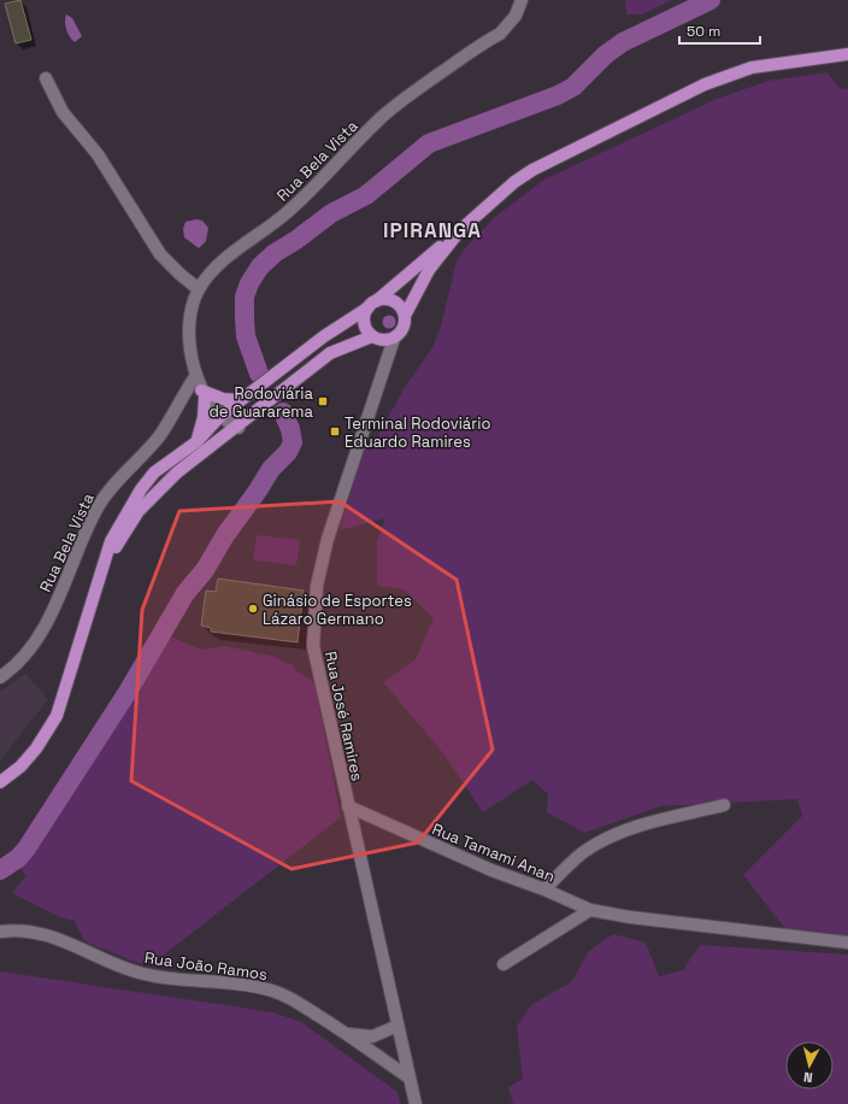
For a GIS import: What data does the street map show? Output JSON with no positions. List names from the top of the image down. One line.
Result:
{"streets":{"street":["Rua Bela Vista","Rua José Ramires","Rua Tamami Anan","Rua João Ramos"]},"crossings":[["Rua José Ramires","Rua Tamami Anan"],["Rua José Ramires","Rua João Ramos"]],"districts":["IPIRANGA"],"places":{"transit":["Rodoviária de Guararema","Terminal Rodoviário Eduardo Ramires"],"other":["Ginásio de Esportes Lázaro Germano"]},"scale_bar":"50 m","north":"bottom"}
